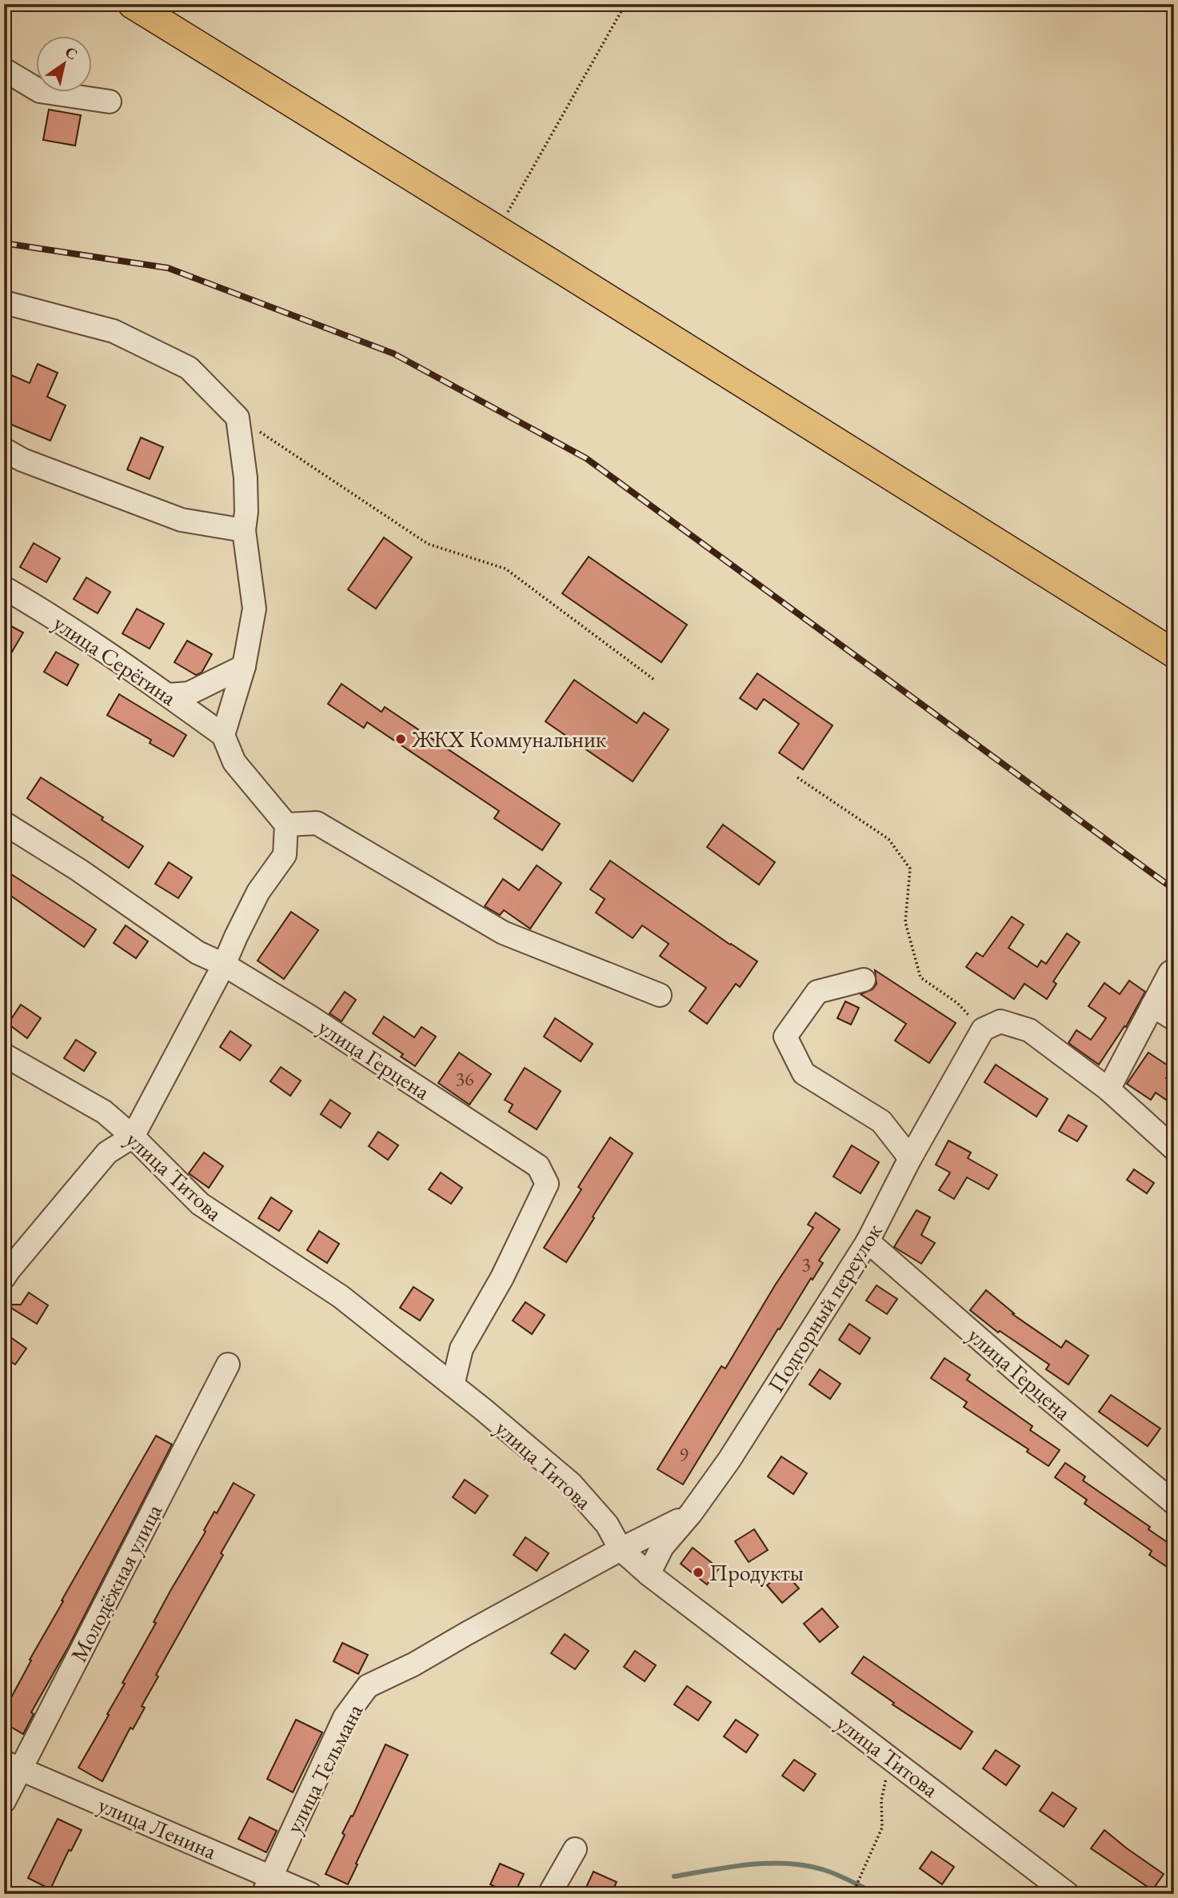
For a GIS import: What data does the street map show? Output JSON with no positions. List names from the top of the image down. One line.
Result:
{"streets":{"street":["улица Серёгина","улица Герцена","улица Титова","Подгорный переулок","Молодёжная улица","улица Тельмана","улица Ленина"]},"crossings":[["улица Герцена","улица Титова"],["улица Герцена","Подгорный переулок"],["улица Титова","Подгорный переулок"],["улица Титова","улица Тельмана"],["Подгорный переулок","улица Тельмана"],["Молодёжная улица","улица Ленина"],["улица Тельмана","улица Ленина"]],"places":["ЖКХ Коммунальник","Продукты"],"house_numbers":["36","3","9"],"north":"top right"}
